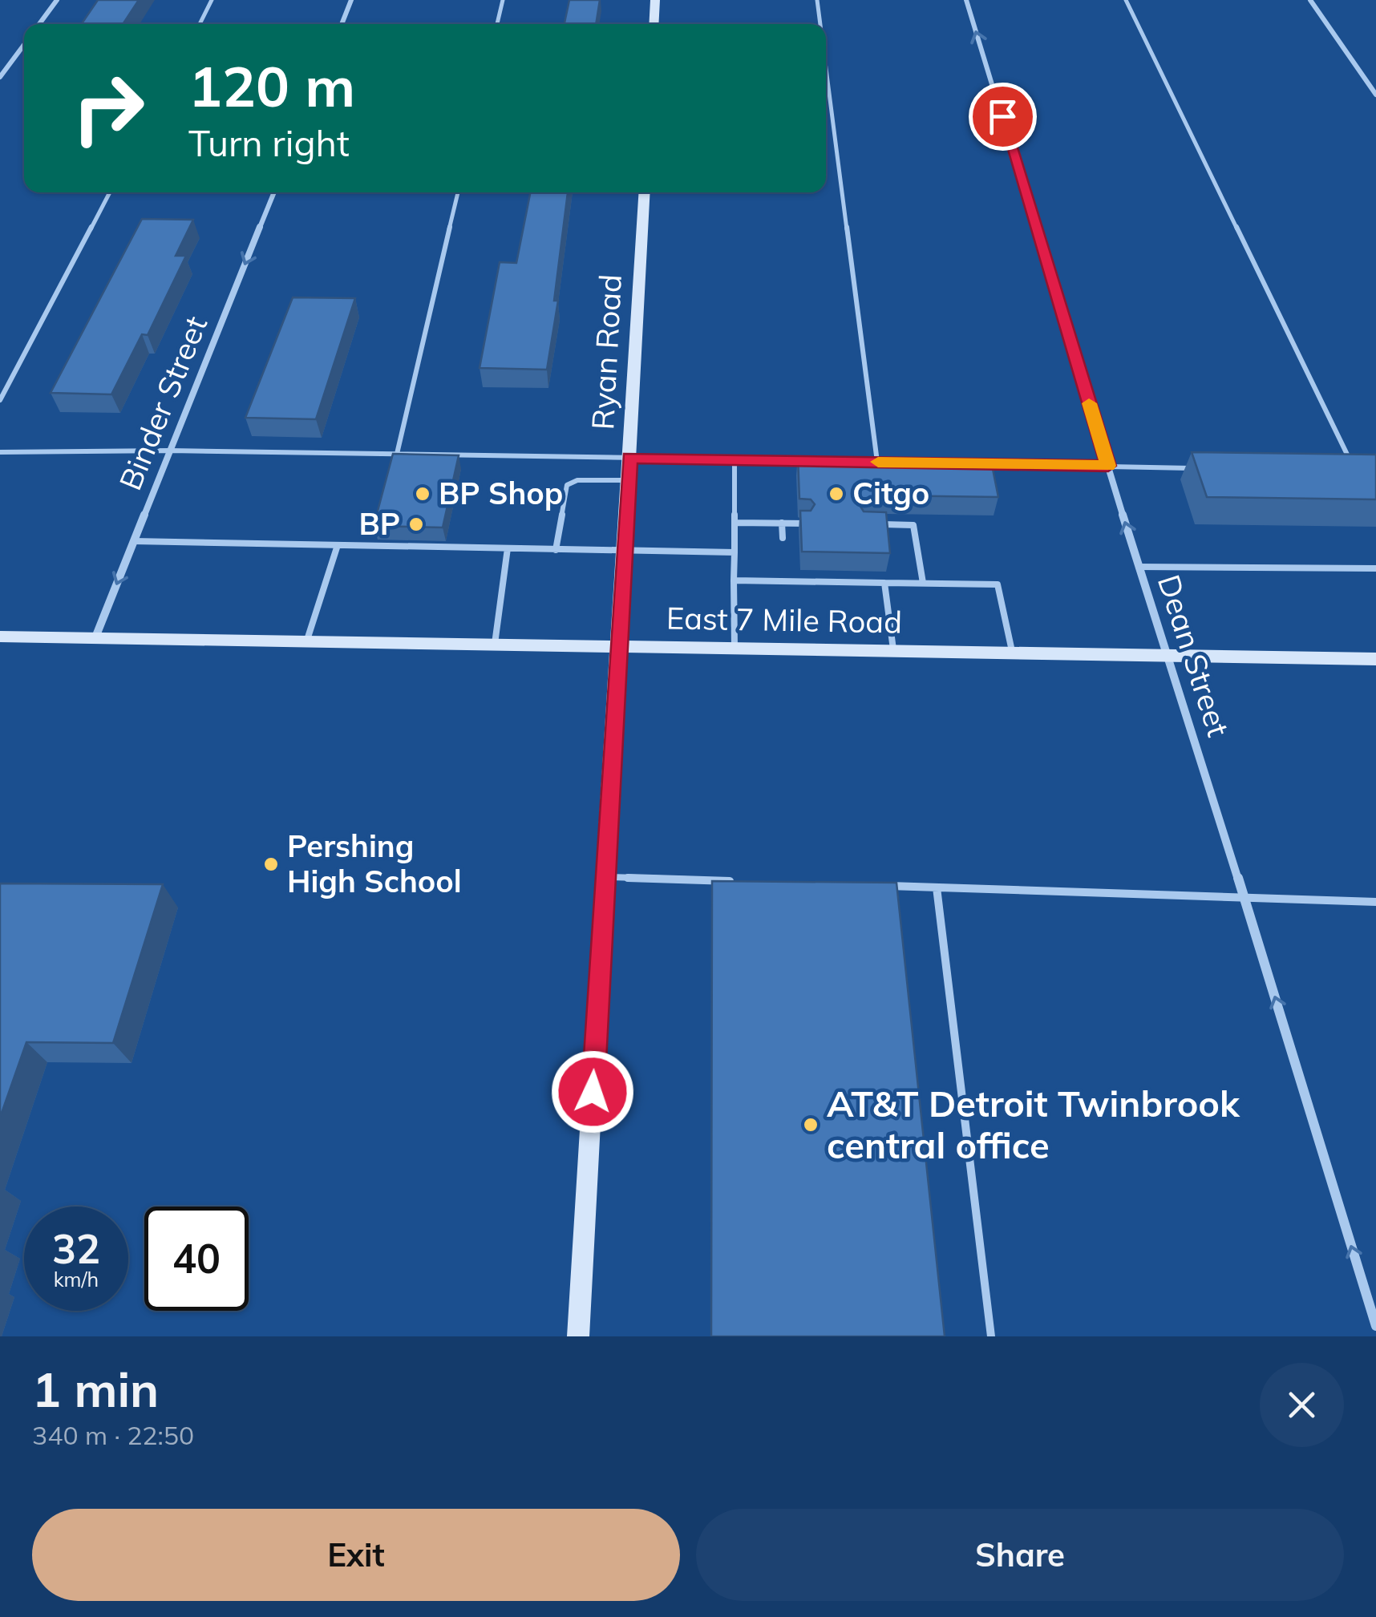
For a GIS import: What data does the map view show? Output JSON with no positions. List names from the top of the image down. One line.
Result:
{"streets":{"street":["Ryan Road","Binder Street","East 7 Mile Road","Dean Street"]},"crossings":[["Ryan Road","East 7 Mile Road"],["Binder Street","East 7 Mile Road"],["East 7 Mile Road","Dean Street"]],"one_way":["Binder Street","Dean Street"],"places":["BP Shop","Citgo","BP","Pershing High School","AT&T Detroit Twinbrook central office"],"page":{"turn":["120 m","Turn right"],"speed":"32 km/h","limit":"40","heading":["1 min","340 m · 22:50"],"buttons":["Exit","Share"]}}
